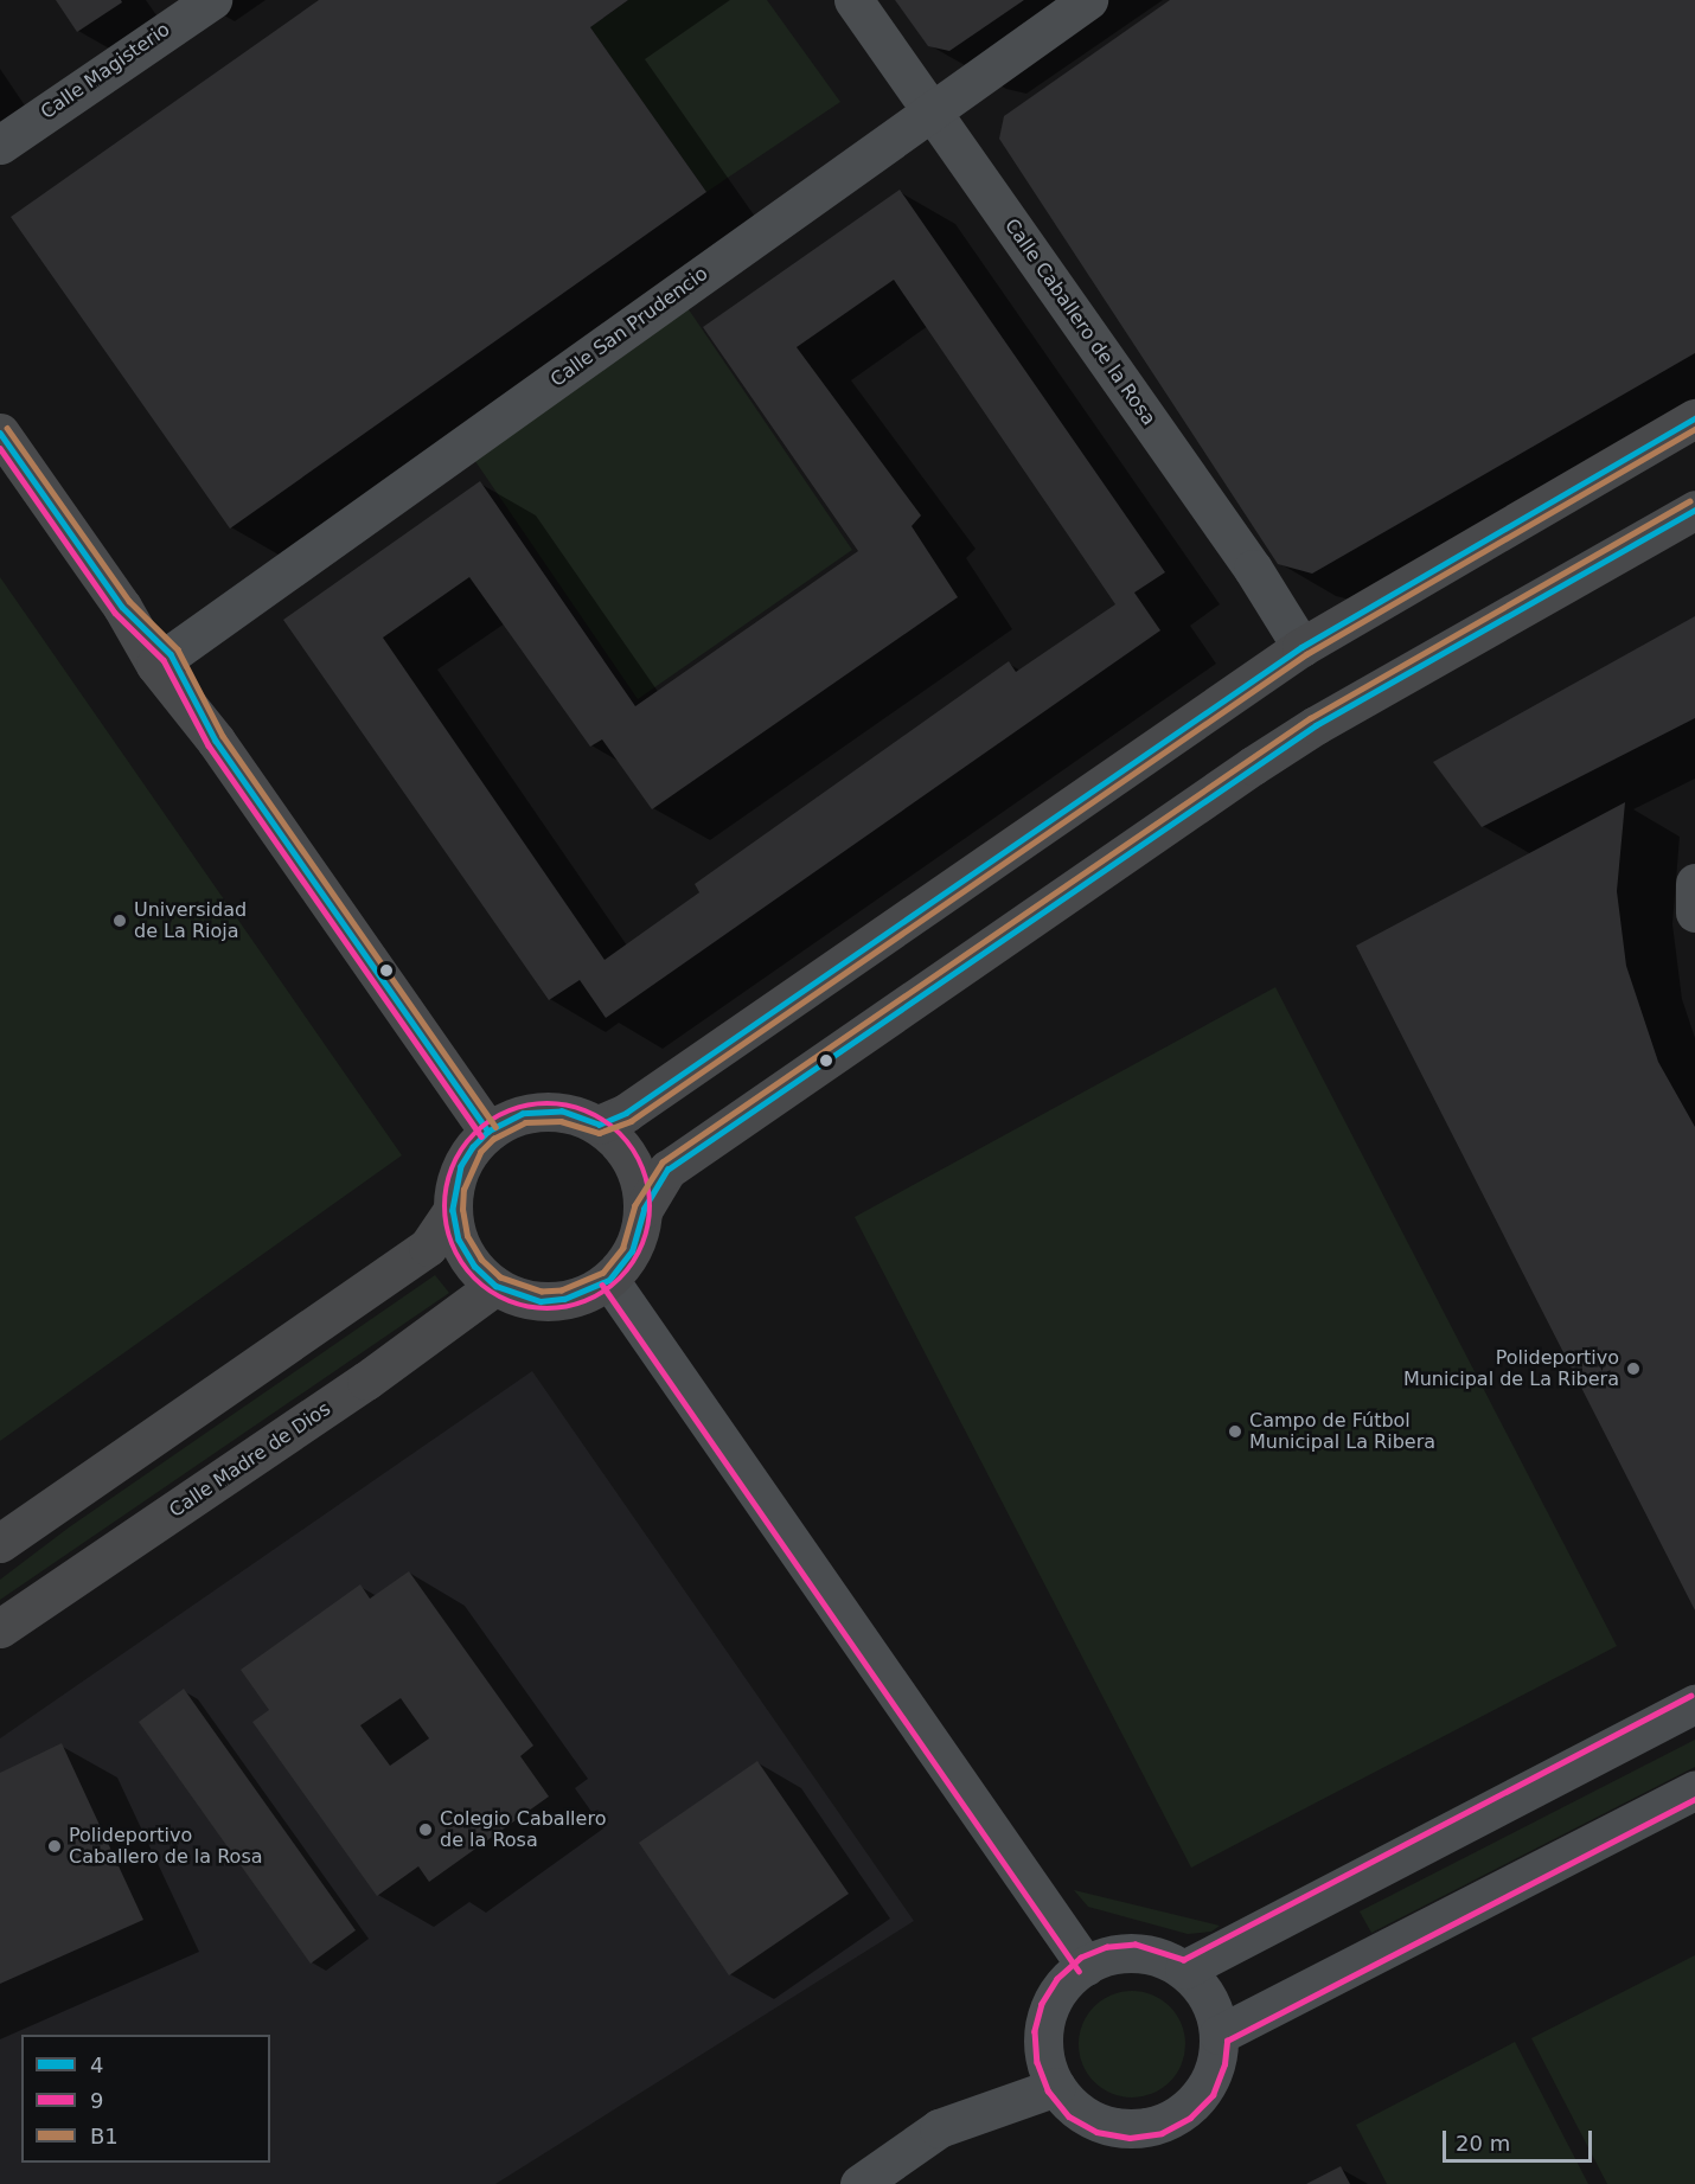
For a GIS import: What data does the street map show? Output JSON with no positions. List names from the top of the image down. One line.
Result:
{"streets":{"main road":["Calle Madre de Dios"],"street":["Calle Magisterio","Calle Caballero de la Rosa","Calle San Prudencio"]},"crossings":[["Calle Caballero de la Rosa","Calle San Prudencio"]],"places":["Universidad de La Rioja","Polideportivo Municipal de La Ribera","Campo de Fútbol Municipal La Ribera","Colegio Caballero de la Rosa","Polideportivo Caballero de la Rosa"],"lines":["transit line 4","transit line B1","transit line 9"],"legend":["4","9","B1"],"scale_bar":"20 m"}
